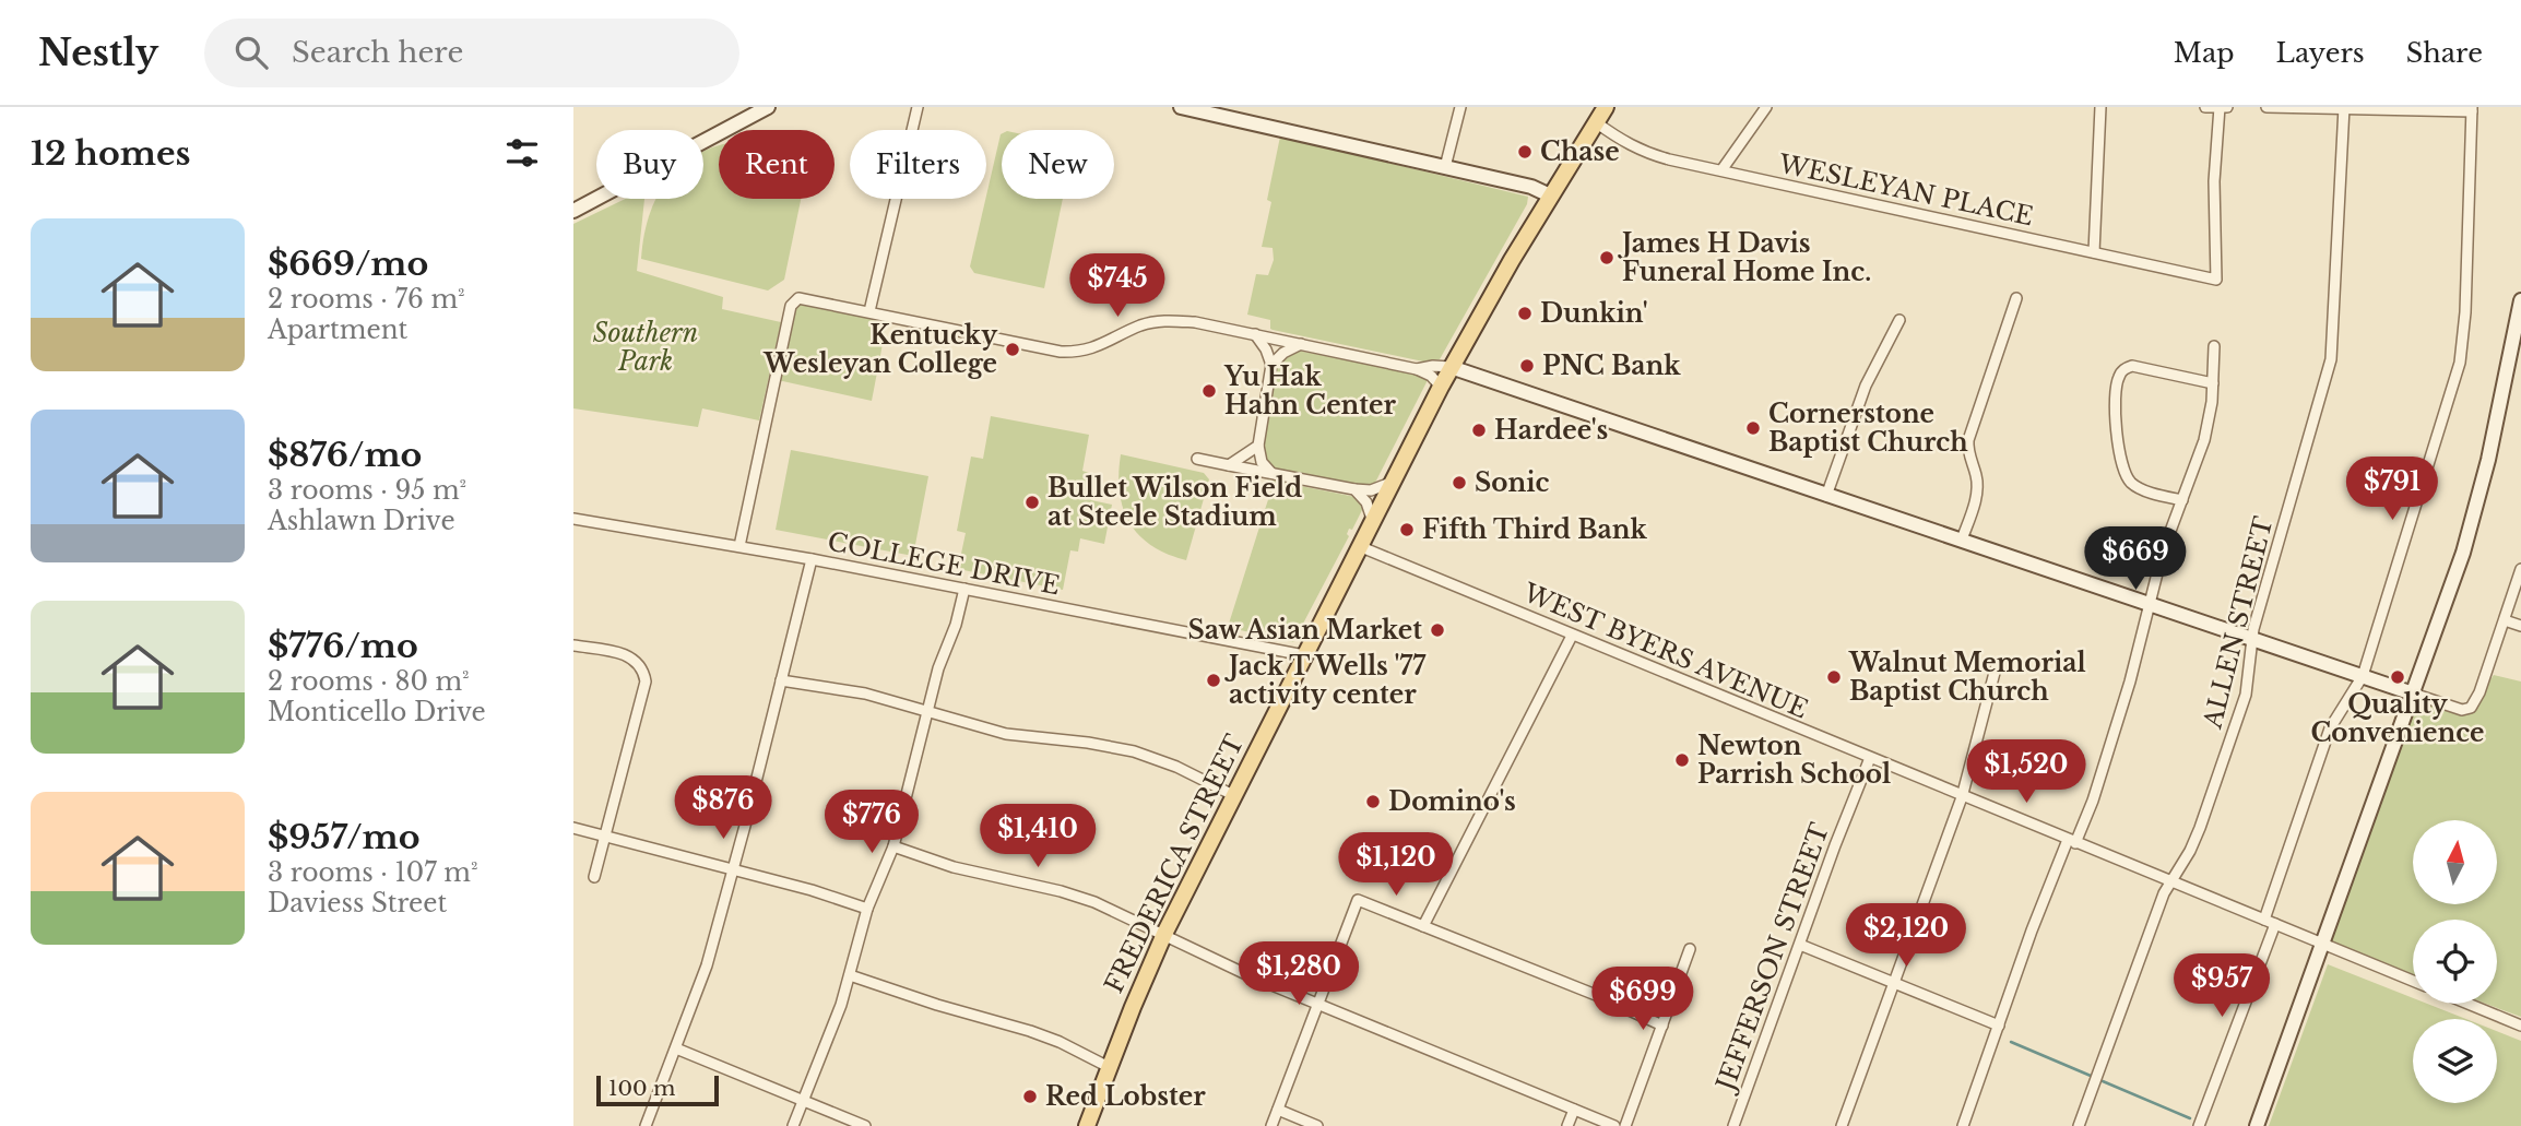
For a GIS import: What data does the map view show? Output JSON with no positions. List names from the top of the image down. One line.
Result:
{"streets":{"main road":["FREDERICA STREET"],"street":["WESLEYAN PLACE","COLLEGE DRIVE","ALLEN STREET","WEST BYERS AVENUE","JEFFERSON STREET"]},"crossings":[["WESLEYAN PLACE","FREDERICA STREET"],["COLLEGE DRIVE","FREDERICA STREET"],["ALLEN STREET","WEST BYERS AVENUE"],["WEST BYERS AVENUE","FREDERICA STREET"],["WEST BYERS AVENUE","JEFFERSON STREET"]],"parks":["Southern Park"],"places":["Chase","James H Davis Funeral Home Inc.","Dunkin'","Kentucky Wesleyan College","PNC Bank","Yu Hak Hahn Center","Cornerstone Baptist Church","Hardee's","Sonic","Bullet Wilson Field at Steele Stadium","Fifth Third Bank","Saw Asian Market","Walnut Memorial Baptist Church","Quality Convenience","Jack T Wells '77 activity center","Newton Parrish School","Domino's","Red Lobster"],"scale_bar":"100 m","north":"top","page":{"header":"Nestly","search":"Search here","nav":["Map","Layers","Share"],"heading":"12 homes","chip":["Buy","Rent","Filters","New"],"list":[{"name":"$669/mo","note":"2 rooms · 76 m² · Apartment"},{"name":"$876/mo","note":"3 rooms · 95 m² · Ashlawn Drive"},{"name":"$776/mo","note":"2 rooms · 80 m² · Monticello Drive"},{"name":"$957/mo","note":"3 rooms · 107 m² · Daviess Street"}],"price":["$745","$791","$669","$1,520","$876","$776","$1,410","$1,120","$2,120","$1,280","$957","$699"],"scale":"100 m"}}
